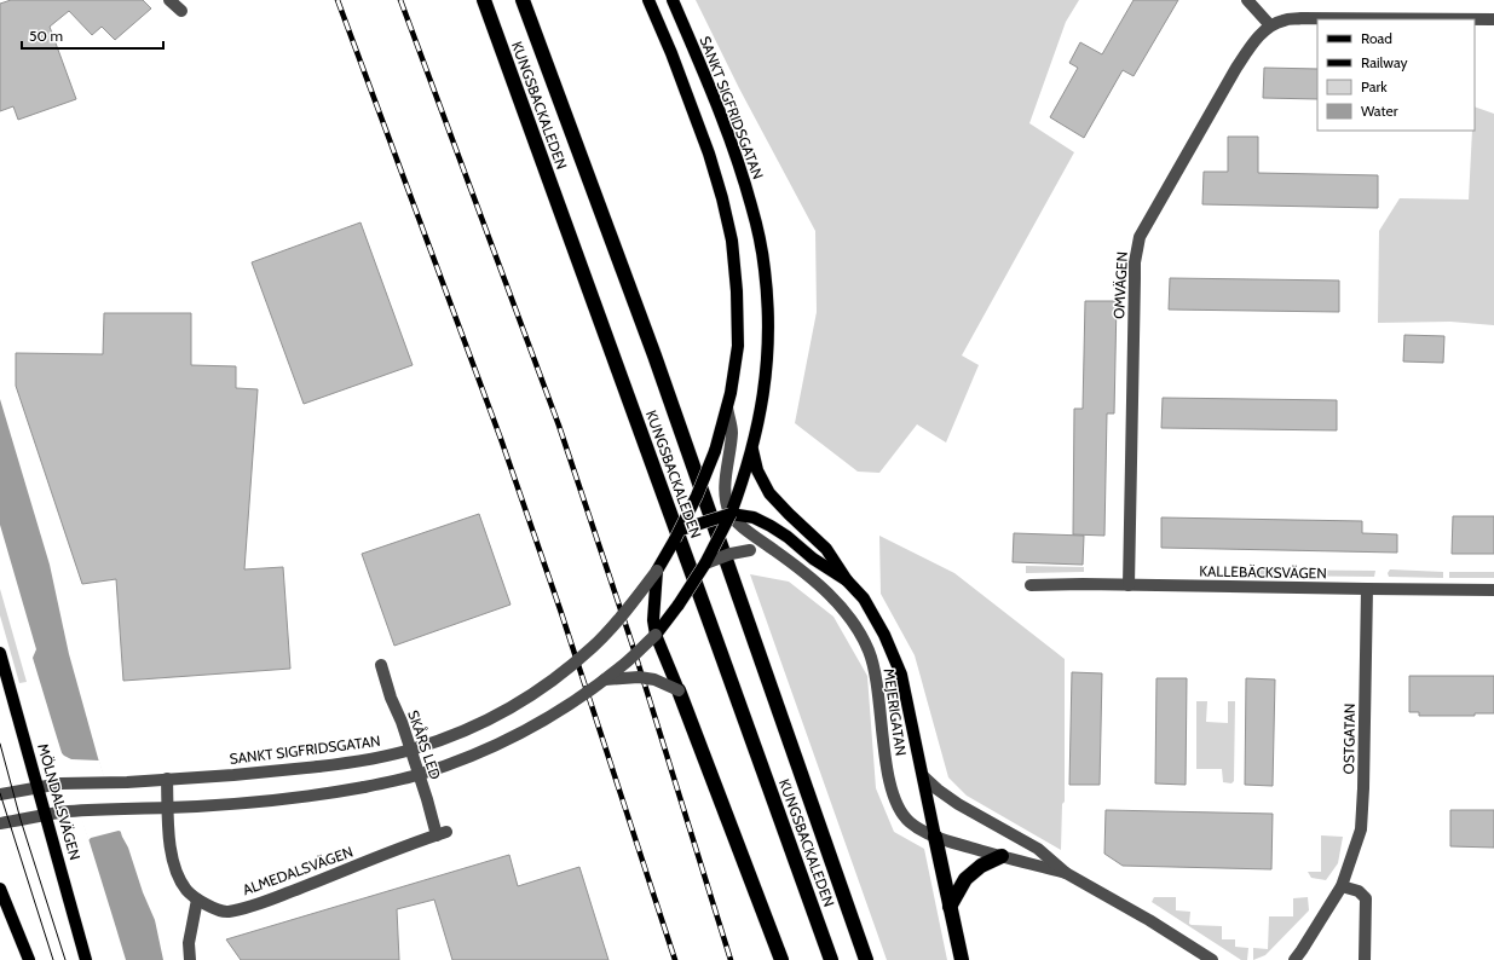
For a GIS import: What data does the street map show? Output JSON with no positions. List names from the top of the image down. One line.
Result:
{"streets":{"highway":["KUNGSBACKALEDEN"],"main road":["SANKT SIGFRIDSGATAN","MEJERIGATAN","MÖLNDALSVÄGEN"],"street":["OMVÄGEN","KALLEBÄCKSVÄGEN","OSTGATAN","SKÅRS LED","ALMEDALSVÄGEN"]},"crossings":[["SANKT SIGFRIDSGATAN","MEJERIGATAN"],["SANKT SIGFRIDSGATAN","MÖLNDALSVÄGEN"],["SANKT SIGFRIDSGATAN","ALMEDALSVÄGEN"],["OMVÄGEN","KALLEBÄCKSVÄGEN"],["KALLEBÄCKSVÄGEN","OSTGATAN"],["SKÅRS LED","ALMEDALSVÄGEN"]],"legend":["Road","Railway","Park","Water"],"scale_bar":"50 m"}
